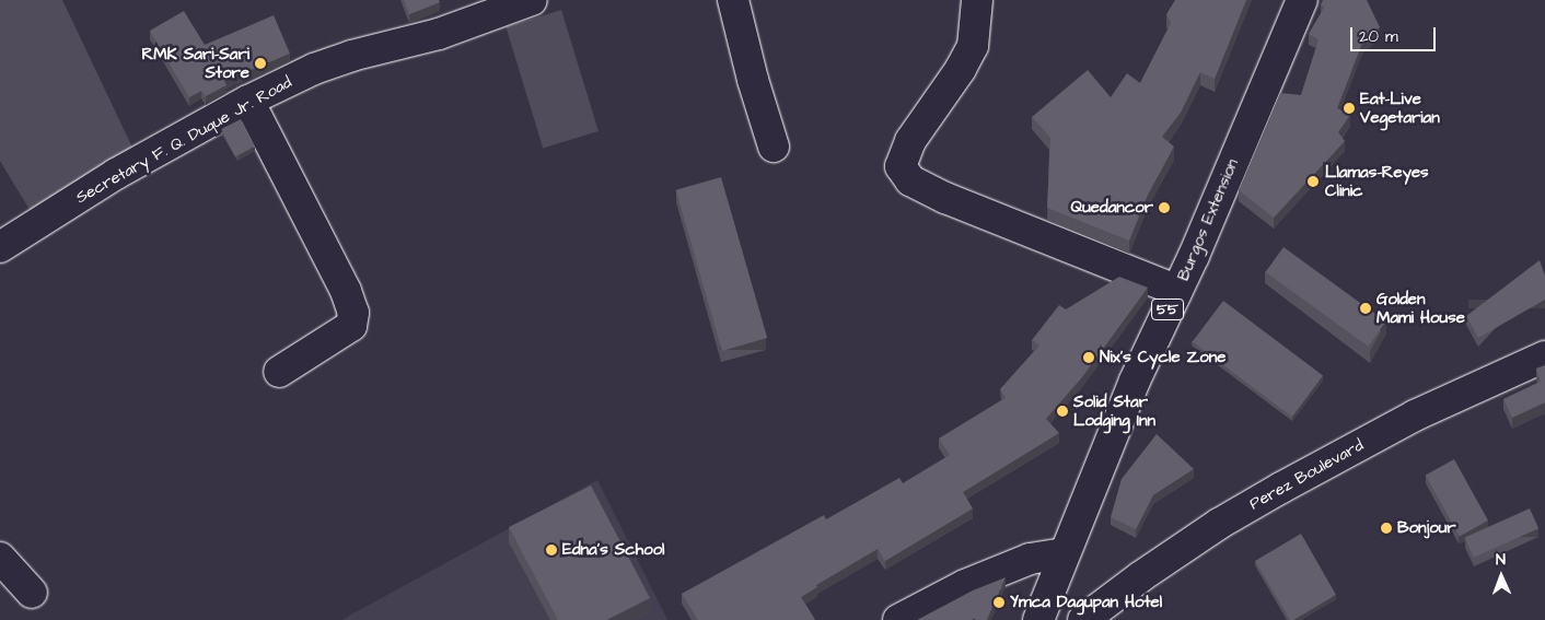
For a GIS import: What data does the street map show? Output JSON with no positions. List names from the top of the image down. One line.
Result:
{"streets":{"street":["Secretary F. Q. Duque Jr. Road","Burgos Extension","55","Perez Boulevard"]},"places":["RMK Sari-Sari Store","Eat-Live Vegetarian","Llamas-Reyes Clinic","Quedancor","Golden Mami House","Nix's Cycle Zone","Solid Star Lodging Inn","Bonjour","Edna's School","Ymca Dagupan Hotel"],"scale_bar":"20 m","north":"top"}
